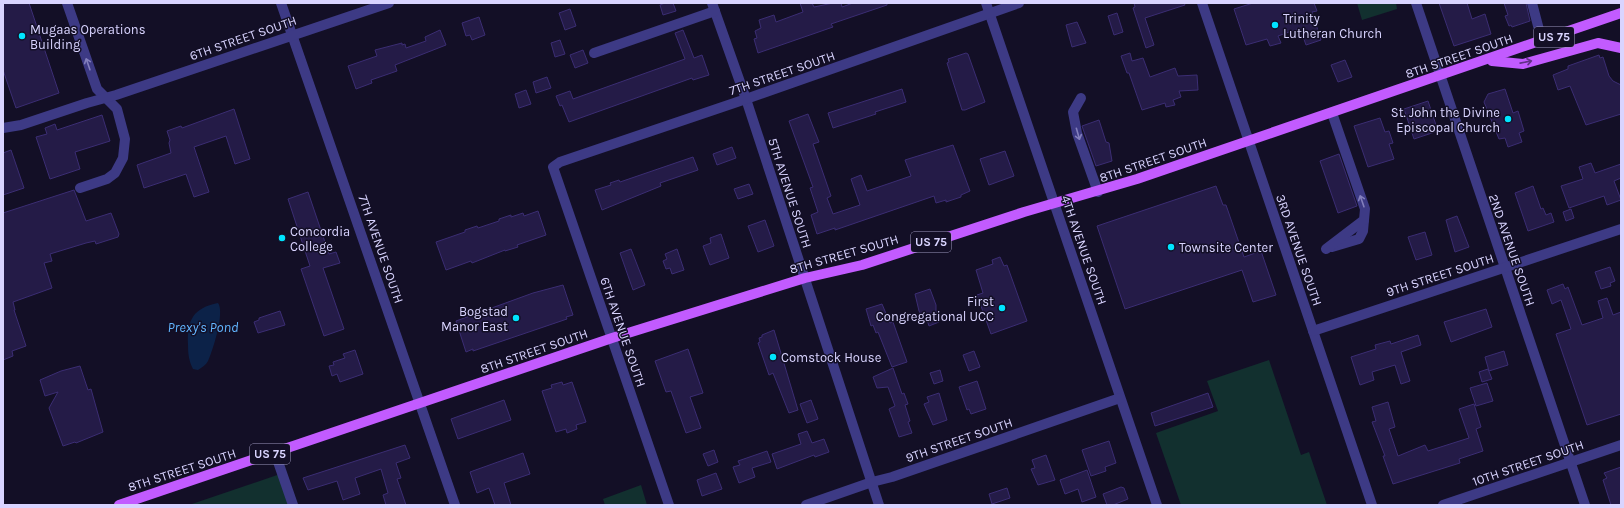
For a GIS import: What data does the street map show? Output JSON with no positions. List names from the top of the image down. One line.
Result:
{"streets":{"main road":["US 75","8TH STREET SOUTH"],"street":["6TH STREET SOUTH","7TH STREET SOUTH","5TH AVENUE SOUTH","7TH AVENUE SOUTH","4TH AVENUE SOUTH","3RD AVENUE SOUTH","2ND AVENUE SOUTH","9TH STREET SOUTH","6TH AVENUE SOUTH","10TH STREET SOUTH"]},"crossings":[["6TH STREET SOUTH","7TH AVENUE SOUTH"],["8TH STREET SOUTH","5TH AVENUE SOUTH"],["8TH STREET SOUTH","7TH AVENUE SOUTH"],["8TH STREET SOUTH","4TH AVENUE SOUTH"],["8TH STREET SOUTH","3RD AVENUE SOUTH"],["8TH STREET SOUTH","2ND AVENUE SOUTH"],["8TH STREET SOUTH","6TH AVENUE SOUTH"],["7TH STREET SOUTH","5TH AVENUE SOUTH"],["7TH STREET SOUTH","4TH AVENUE SOUTH"],["7TH STREET SOUTH","6TH AVENUE SOUTH"],["5TH AVENUE SOUTH","9TH STREET SOUTH"],["4TH AVENUE SOUTH","9TH STREET SOUTH"],["3RD AVENUE SOUTH","9TH STREET SOUTH"],["2ND AVENUE SOUTH","9TH STREET SOUTH"],["2ND AVENUE SOUTH","10TH STREET SOUTH"]],"water":["Prexy's Pond"],"places":["Trinity Lutheran Church","Mugaas Operations Building","St. John the Divine Episcopal Church","Concordia College","Townsite Center","First Congregational UCC","Bogstad Manor East","Comstock House"]}
